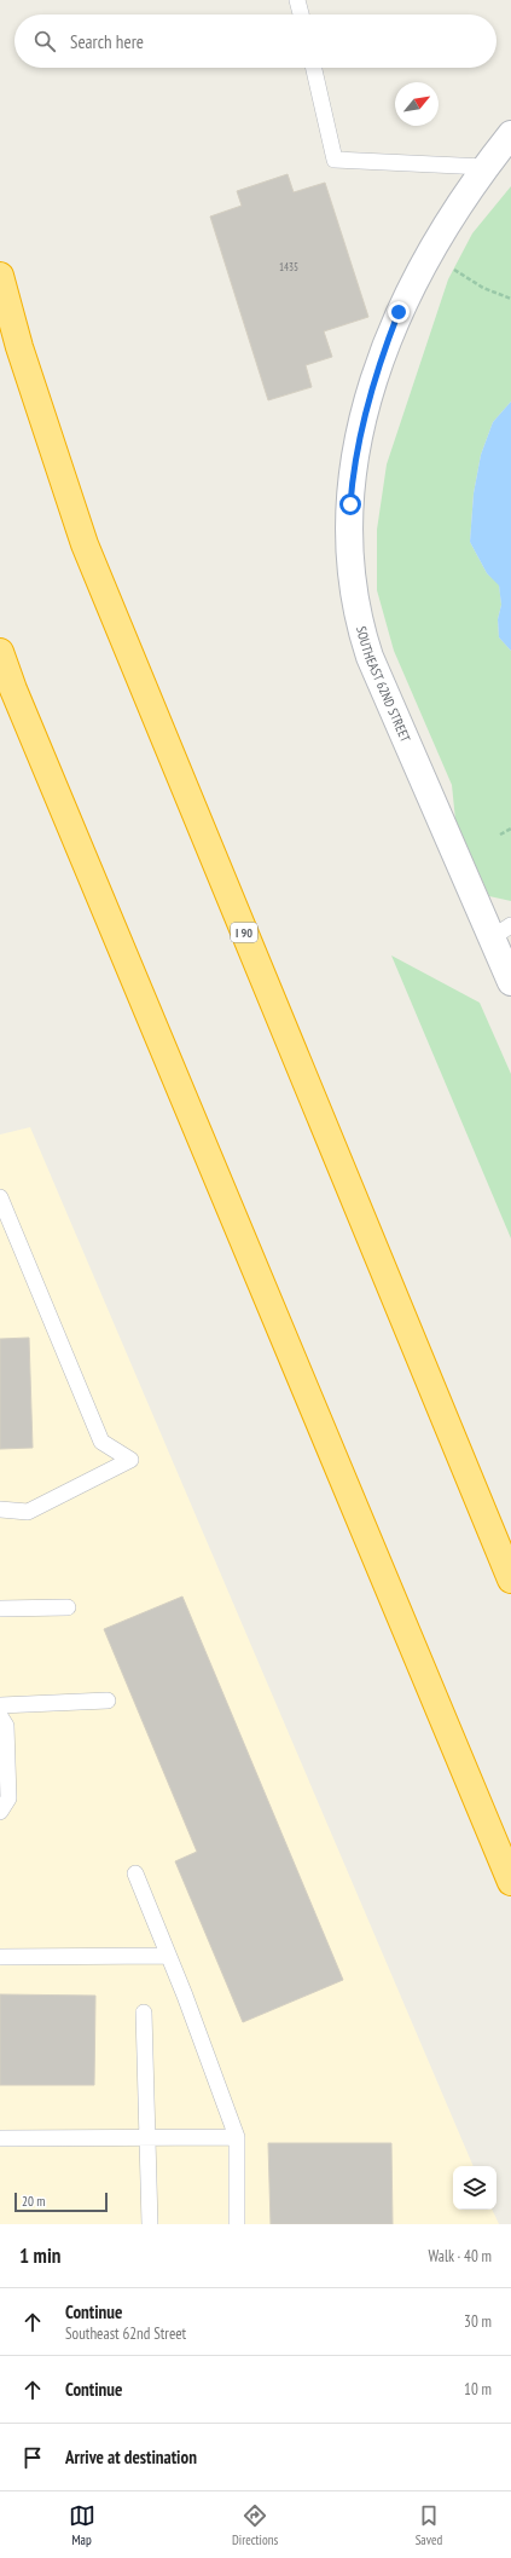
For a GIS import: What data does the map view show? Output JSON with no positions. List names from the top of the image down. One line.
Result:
{"streets":{"highway":["I 90"],"street":["SOUTHEAST 62ND STREET"]},"house_numbers":["1435"],"scale_bar":"20 m","north":"top right","page":{"search":"Search here","scale":"20 m","heading":["1 min","Walk · 40 m"],"list":[["Continue","Southeast 62nd Street","30 m"],["Continue","10 m"],"Arrive at destination"],"nav":["Map","Directions","Saved"]}}
